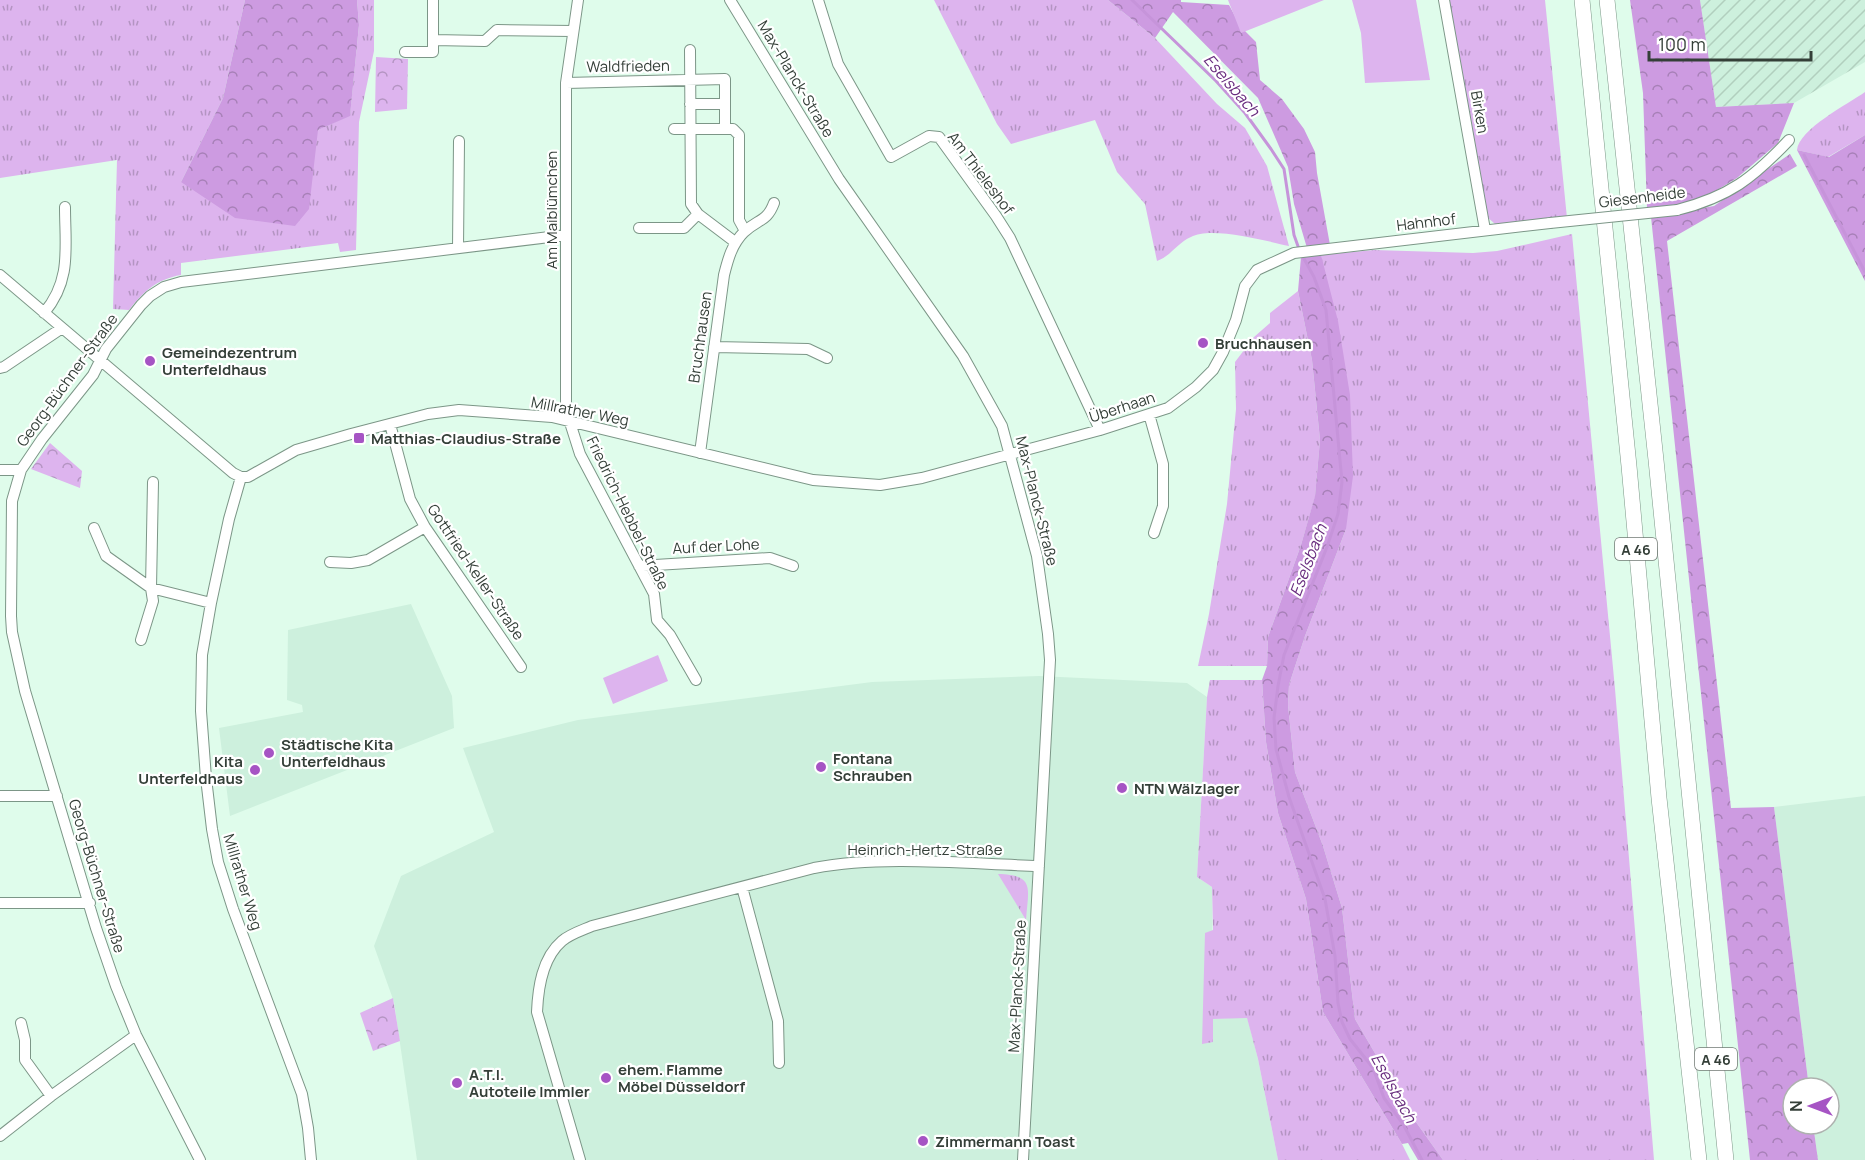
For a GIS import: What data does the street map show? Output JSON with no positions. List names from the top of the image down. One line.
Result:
{"streets":{"highway":["A 46"],"street":["Waldfrieden","Max-Planck-Straße","Birken","Am Thieleshof","Giesenheide","Am Maiblümchen","Hahnhof","Bruchhausen","Georg-Büchner-Straße","Überhaan","Millrather Weg","Friedrich-Hebbel-Straße","Auf der Lohe","Gottfried-Keller-Straße","Heinrich-Hertz-Straße"]},"crossings":[["Waldfrieden","Am Maiblümchen"],["Max-Planck-Straße","Überhaan"],["Max-Planck-Straße","Millrather Weg"],["Max-Planck-Straße","Heinrich-Hertz-Straße"],["Birken","Hahnhof"],["Am Thieleshof","Überhaan"],["Giesenheide","Hahnhof"],["Am Maiblümchen","Georg-Büchner-Straße"],["Am Maiblümchen","Millrather Weg"],["Am Maiblümchen","Friedrich-Hebbel-Straße"],["Hahnhof","Überhaan"],["Bruchhausen","Millrather Weg"],["Überhaan","Millrather Weg"],["Millrather Weg","Friedrich-Hebbel-Straße"],["Millrather Weg","Gottfried-Keller-Straße"],["Friedrich-Hebbel-Straße","Auf der Lohe"]],"water":["Eselsbach"],"places":{"other":["Bruchhausen","Gemeindezentrum Unterfeldhaus","Städtische Kita Unterfeldhaus","Fontana Schrauben","Kita Unterfeldhaus","NTN Wälzlager","ehem. Flamme Möbel Düsseldorf","A.T.I. Autoteile Immler","Zimmermann Toast"],"transit":["Matthias-Claudius-Straße"]},"scale_bar":"100 m","north":"left"}
